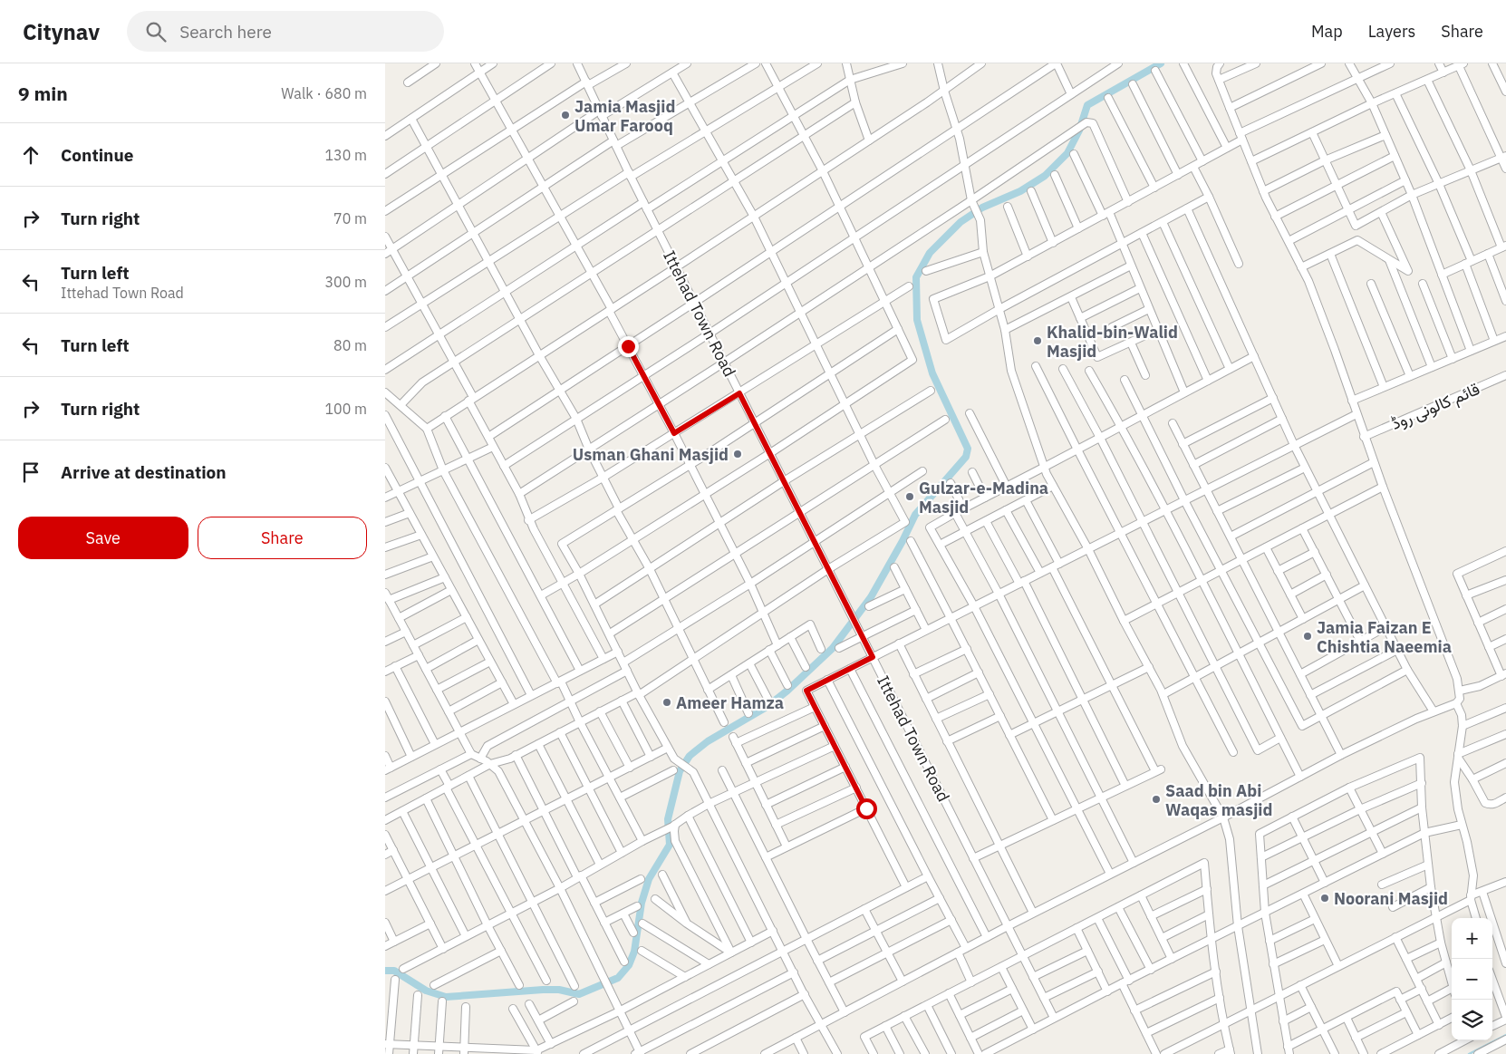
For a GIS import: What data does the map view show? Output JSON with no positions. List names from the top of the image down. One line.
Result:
{"streets":{"street":["Ittehad Town Road","قائم کالونی روڈ"]},"places":["Jamia Masjid Umar Farooq","Khalid-bin-Walid Masjid","Usman Ghani Masjid","Gulzar-e-Madina Masjid","Jamia Faizan E Chishtia Naeemia","Ameer Hamza","Saad bin Abi Waqas masjid","Noorani Masjid"],"page":{"header":"Citynav","search":"Search here","nav":["Map","Layers","Share"],"heading":["9 min","Walk · 680 m"],"list":[["Continue","130 m"],["Turn right","70 m"],["Turn left","Ittehad Town Road","300 m"],["Turn left","80 m"],["Turn right","100 m"],"Arrive at destination"],"buttons":["Save","Share"],"map_buttons":["+","−"]}}
